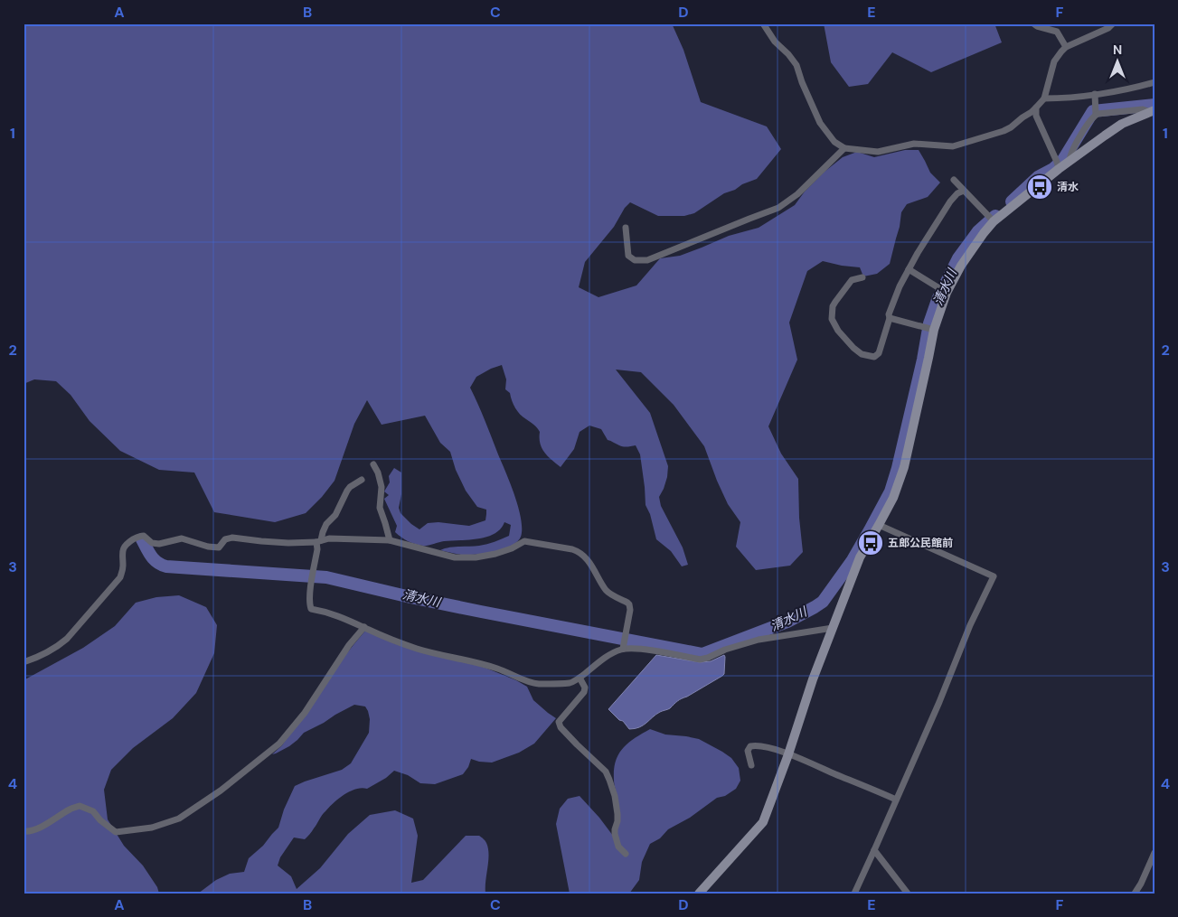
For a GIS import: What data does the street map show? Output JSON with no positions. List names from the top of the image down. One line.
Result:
{"water":["清水川"],"places":{"bus stop":["清水","五郎公民館前"]},"north":"top","grid":{"columns":["A","B","C","D","E","F"],"rows":["1","2","3","4"]}}
